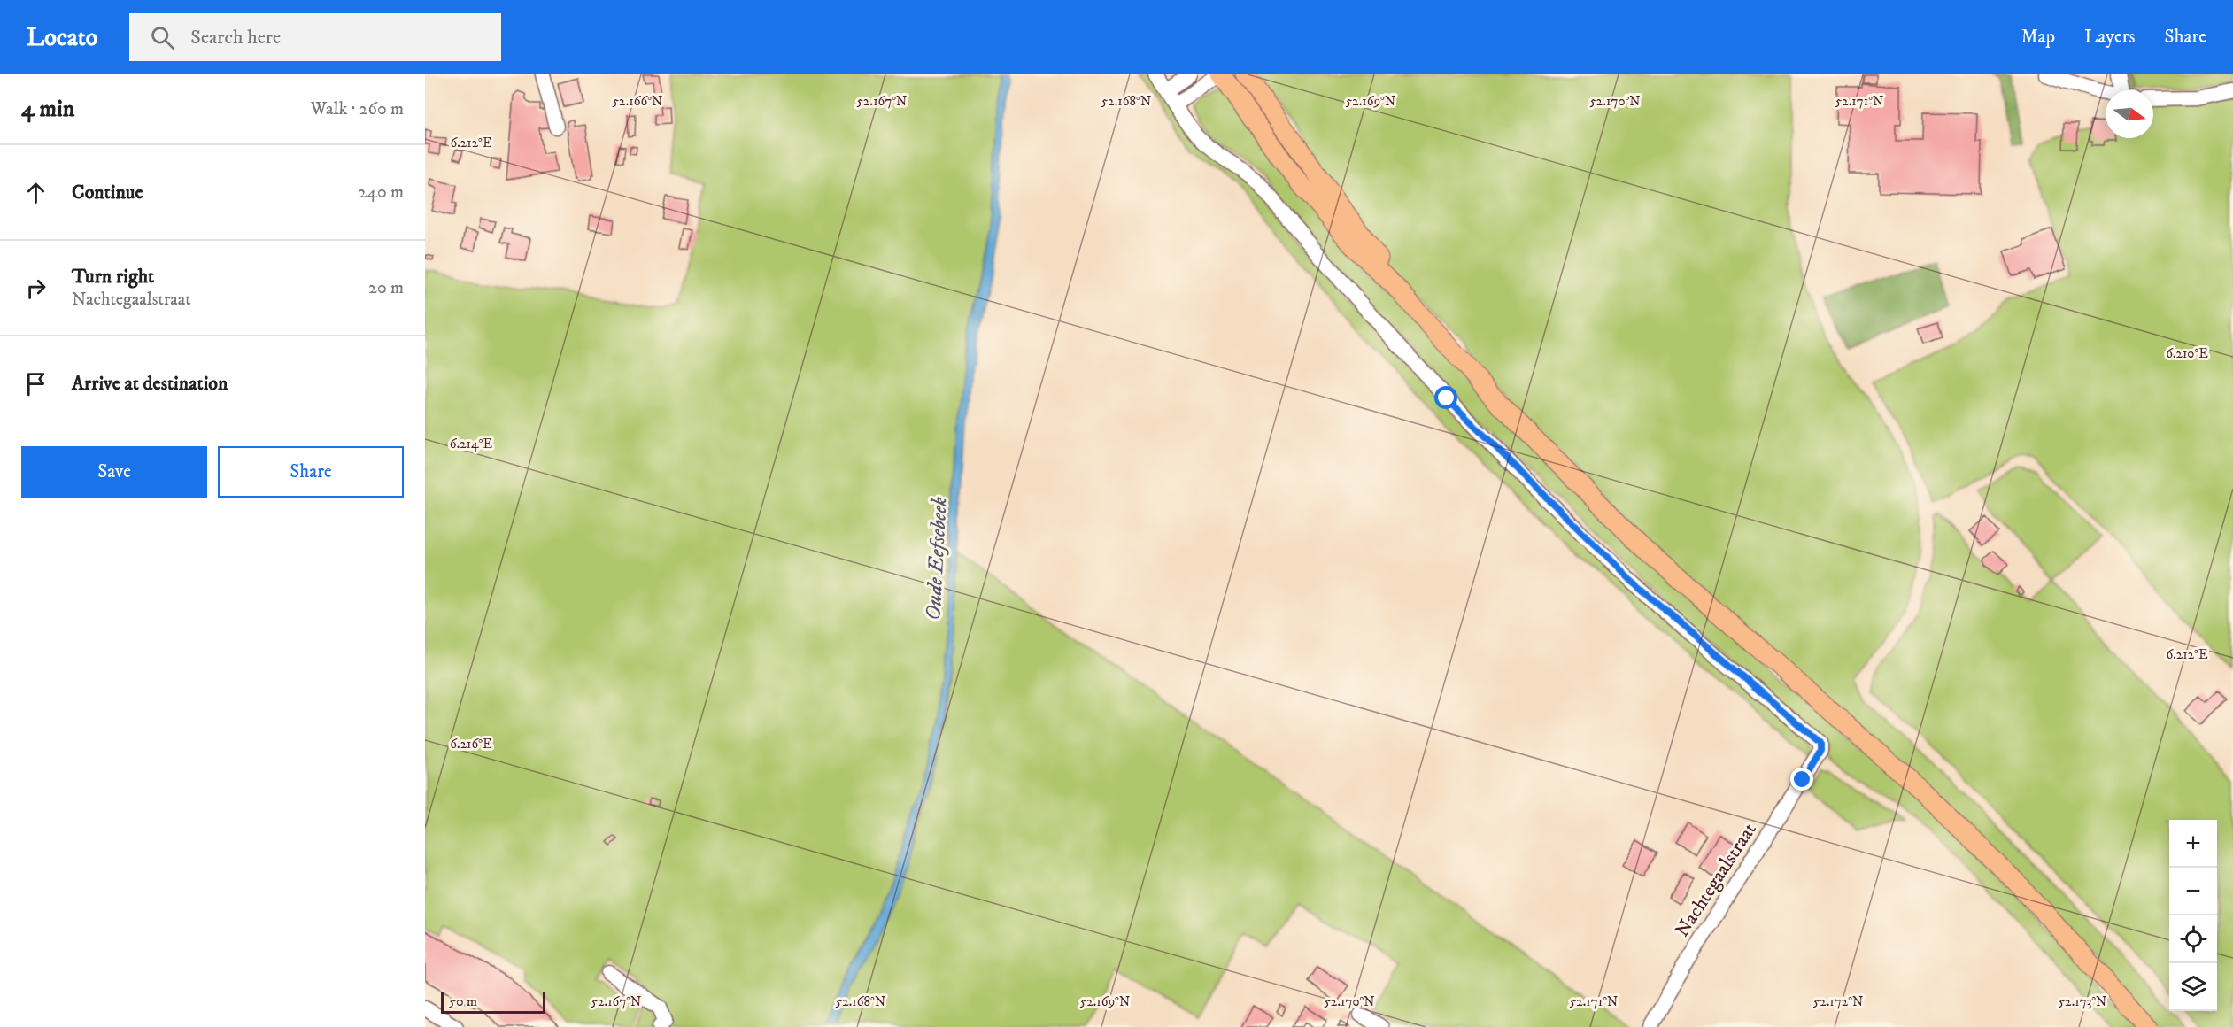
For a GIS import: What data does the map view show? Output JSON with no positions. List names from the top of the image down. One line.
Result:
{"streets":{"street":["Nachtegaalstraat"]},"water":["Oude Eefsebeek"],"scale_bar":"50 m","north":"right","page":{"header":"Locato","search":"Search here","nav":["Map","Layers","Share"],"heading":["4 min","Walk · 260 m"],"list":[["Continue","240 m"],["Turn right","Nachtegaalstraat","20 m"],"Arrive at destination"],"buttons":["Save","Share"],"map_buttons":["+","−"],"scale":"50 m"},"coordinates":["52.166°N","52.167°N","52.168°N","52.169°N","52.170°N","52.171°N","6.212°E","6.210°E","6.214°E","6.216°E","52.172°N","52.173°N"]}
